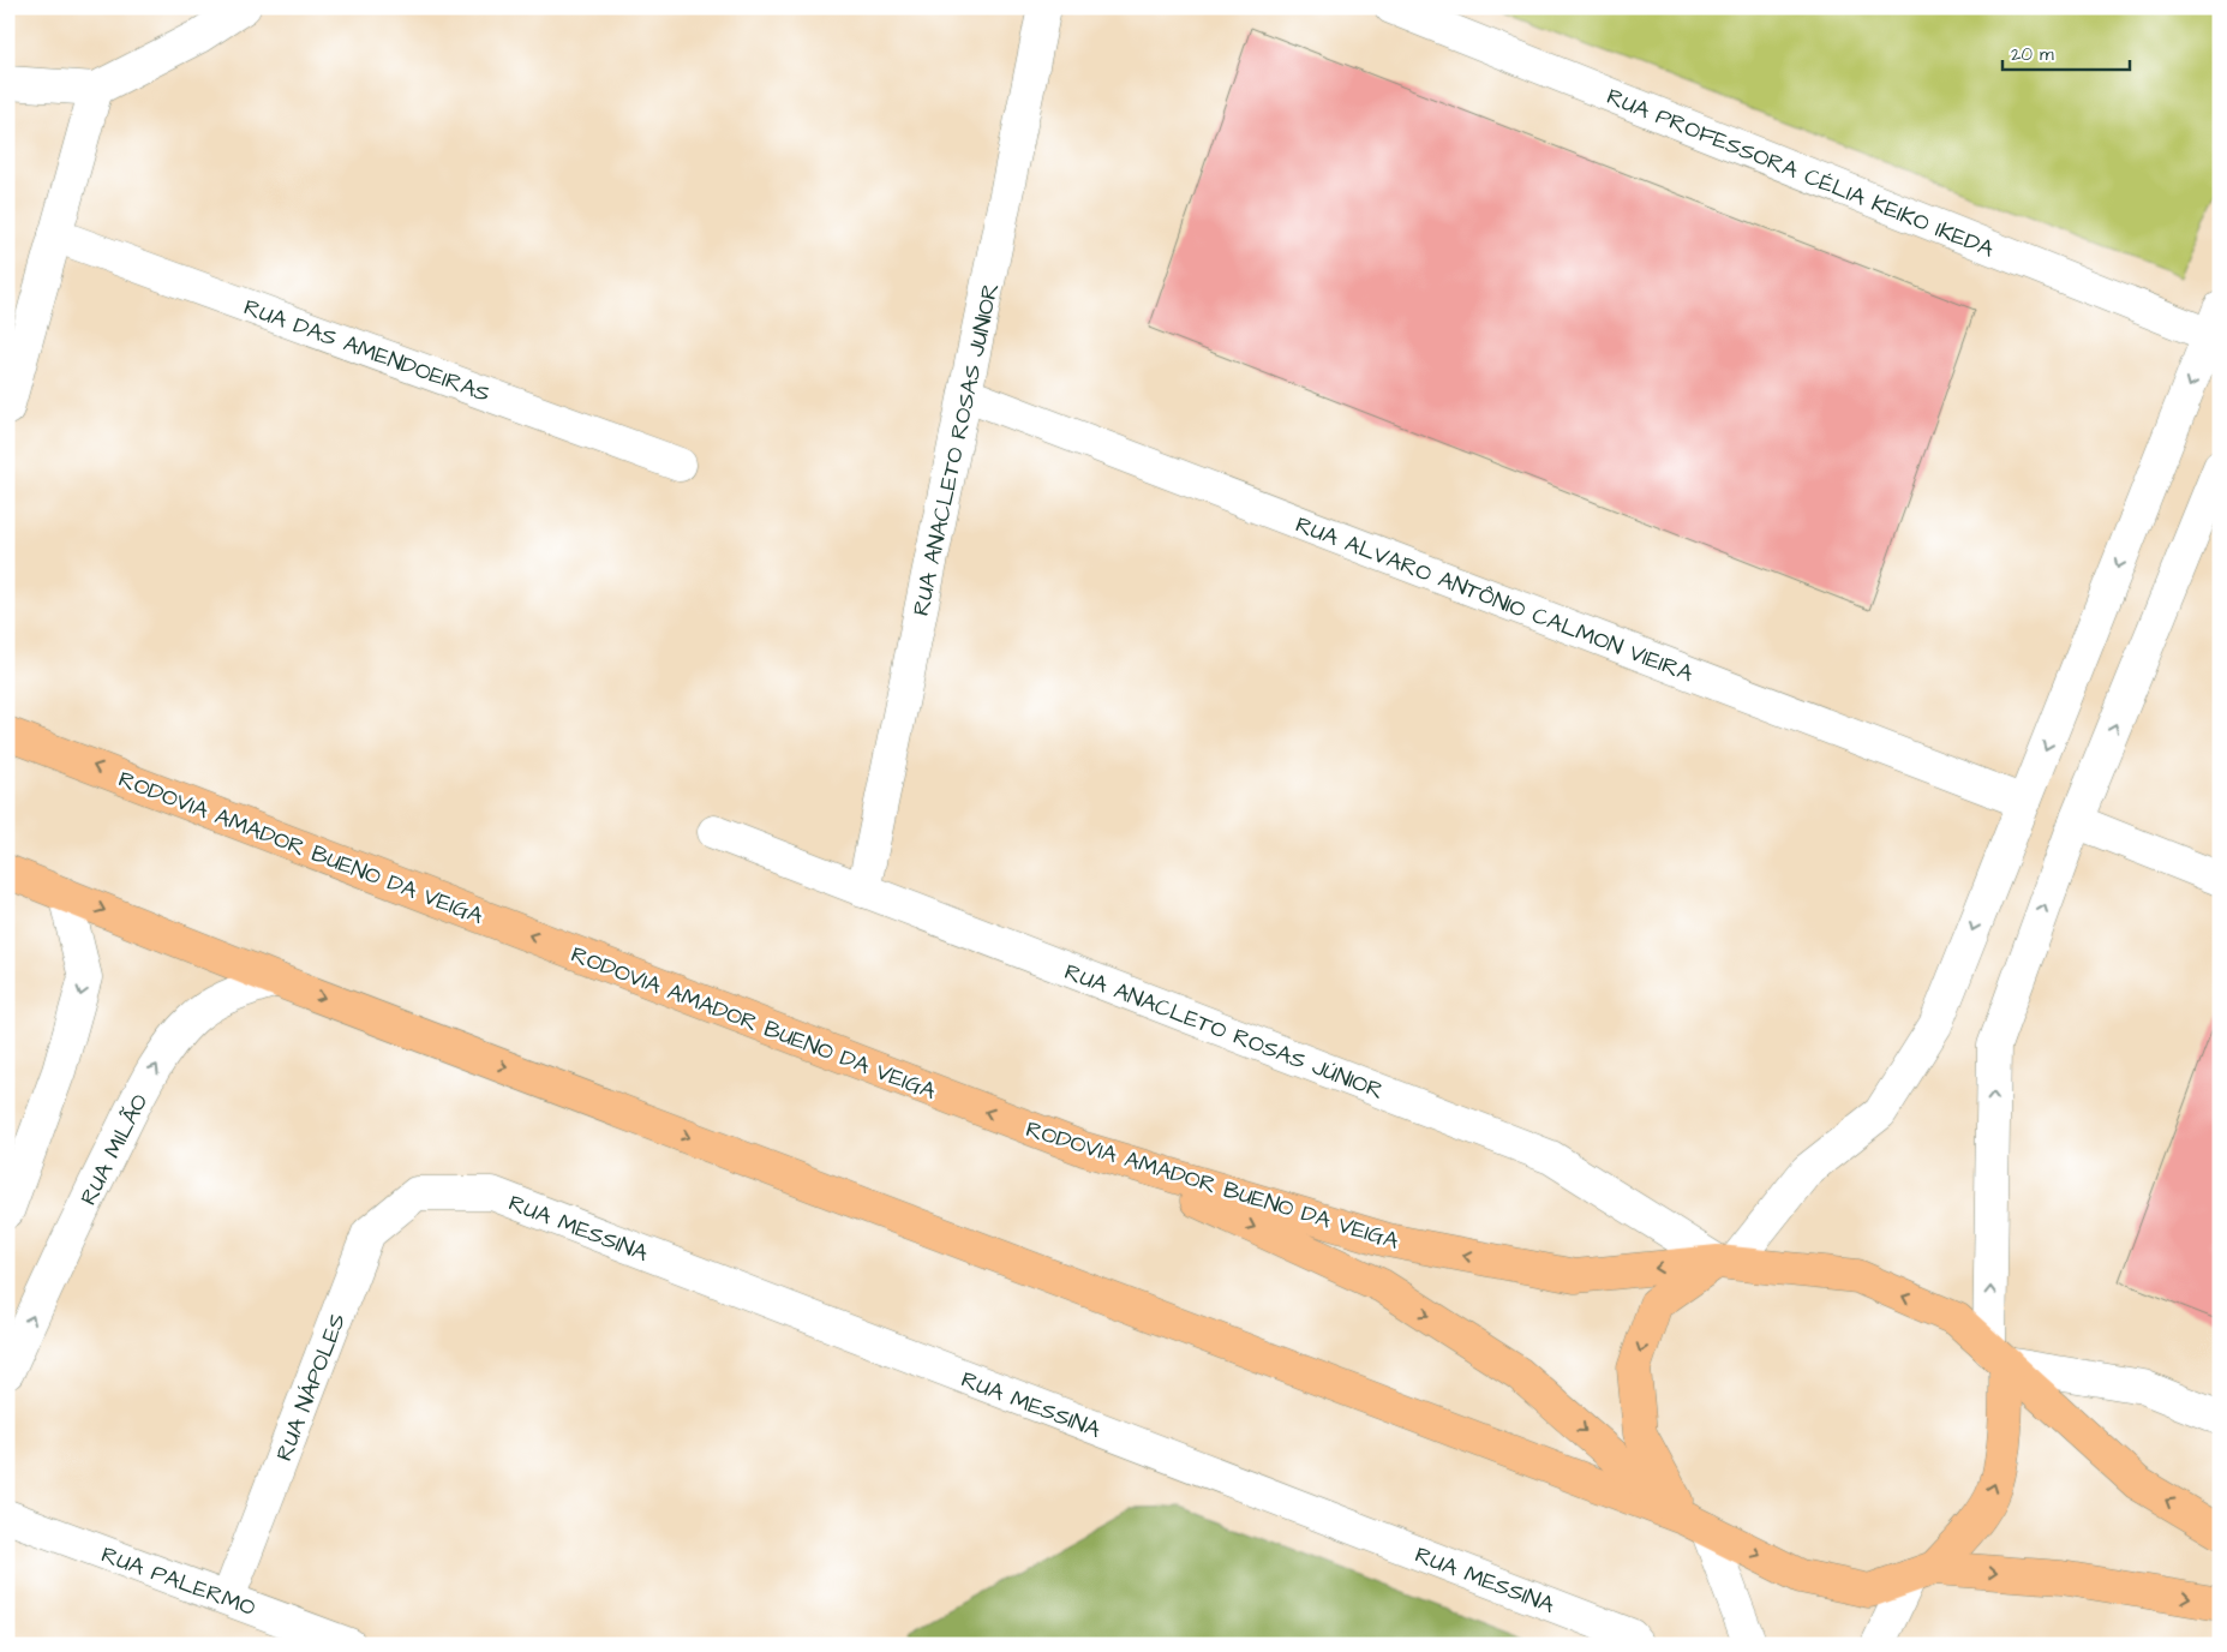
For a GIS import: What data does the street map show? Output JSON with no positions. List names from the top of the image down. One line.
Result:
{"streets":{"main road":["RODOVIA AMADOR BUENO DA VEIGA"],"street":["RUA PROFESSORA CÉLIA KEIKO IKEDA","RUA DAS AMENDOEIRAS","RUA ANACLETO ROSAS JUNIOR","RUA ALVARO ANTÔNIO CALMON VIEIRA","RUA ANACLETO ROSAS JÚNIOR","RUA MILÃO","RUA MESSINA","RUA NÁPOLES","RUA PALERMO"]},"crossings":[["RUA ANACLETO ROSAS JUNIOR","RUA ALVARO ANTÔNIO CALMON VIEIRA"],["RUA ANACLETO ROSAS JUNIOR","RUA ANACLETO ROSAS JÚNIOR"],["RODOVIA AMADOR BUENO DA VEIGA","RUA ANACLETO ROSAS JÚNIOR"],["RUA MESSINA","RUA NÁPOLES"],["RUA NÁPOLES","RUA PALERMO"]],"one_way":["RUA MILÃO"],"scale_bar":"20 m"}
